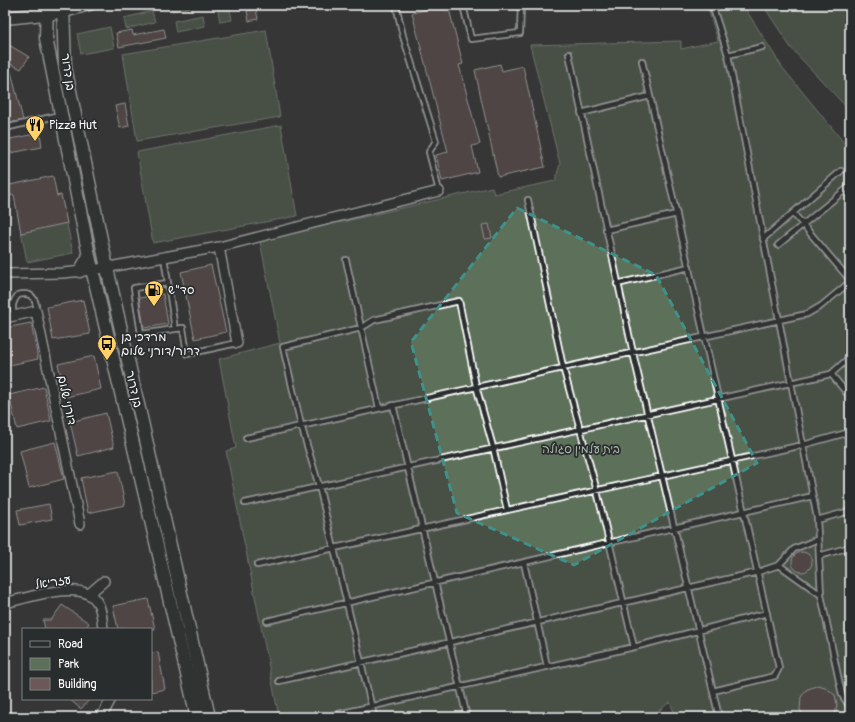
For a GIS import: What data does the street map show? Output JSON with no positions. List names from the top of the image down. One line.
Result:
{"streets":{"street":["בן דרור","דורני שלום","עזריאל"]},"parks":["בית עלמין סגולה"],"places":{"restaurant":["Pizza Hut"],"fuel station":["סד\"ש"],"bus stop":["מרדכי בן דרור/דורני שלום"]},"legend":["Road","Park","Building"]}
